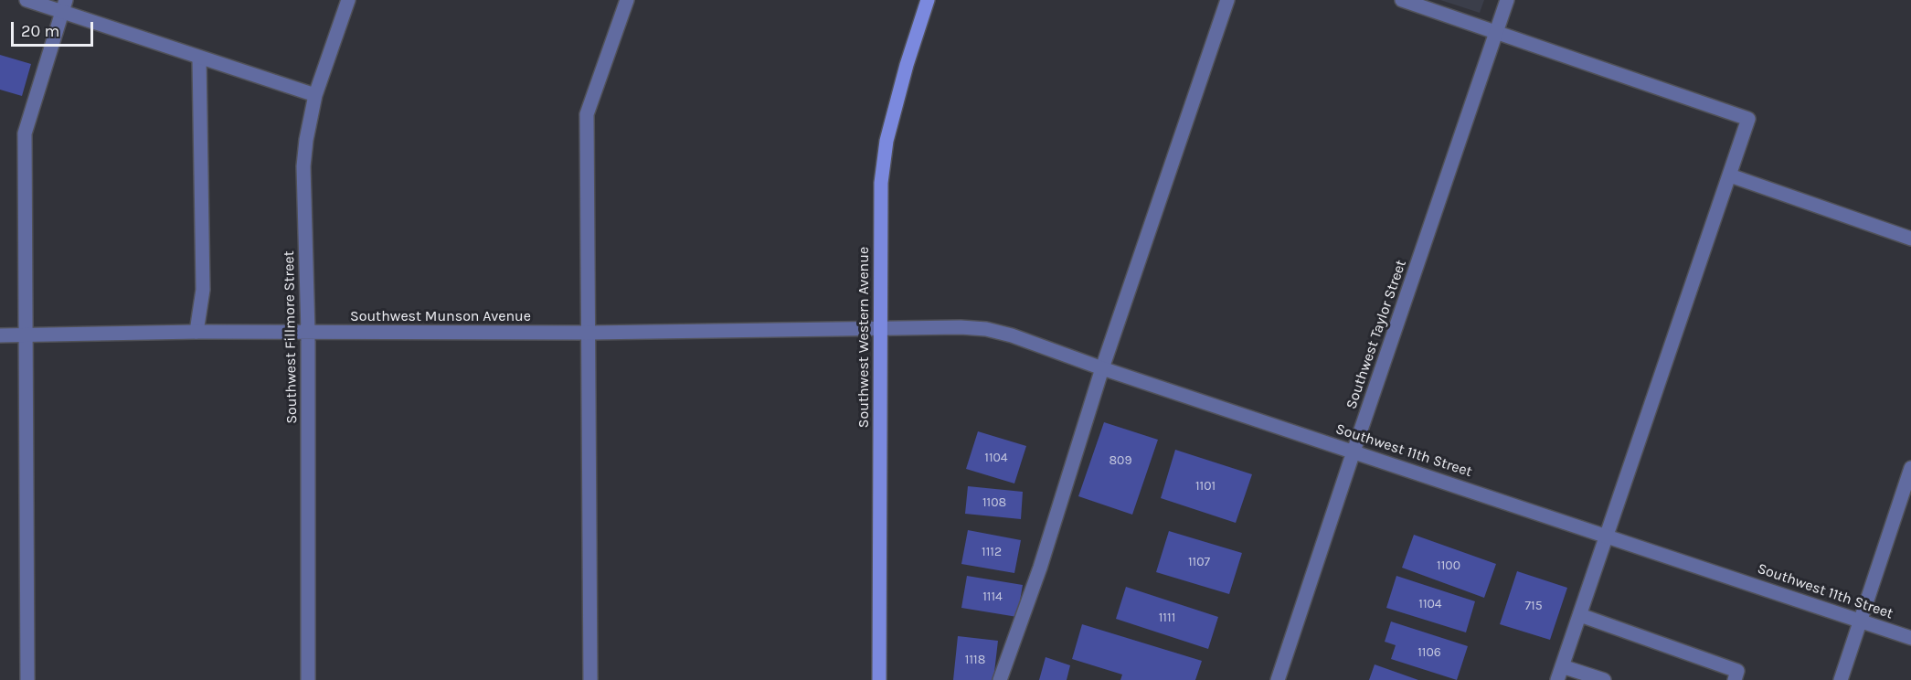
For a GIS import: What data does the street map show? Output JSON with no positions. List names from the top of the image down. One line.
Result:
{"streets":{"street":["Southwest Munson Avenue","Southwest Taylor Street","Southwest Fillmore Street","Southwest Western Avenue","Southwest 11th Street"]},"crossings":[["Southwest Munson Avenue","Southwest Fillmore Street"],["Southwest Munson Avenue","Southwest Western Avenue"],["Southwest Munson Avenue","Southwest 11th Street"],["Southwest Taylor Street","Southwest 11th Street"],["Southwest Western Avenue","Southwest 11th Street"]],"house_numbers":["1104","809","1101","1108","1112","1107","1100","1114","1104","715","1111","1106","1118"],"scale_bar":"20 m"}
